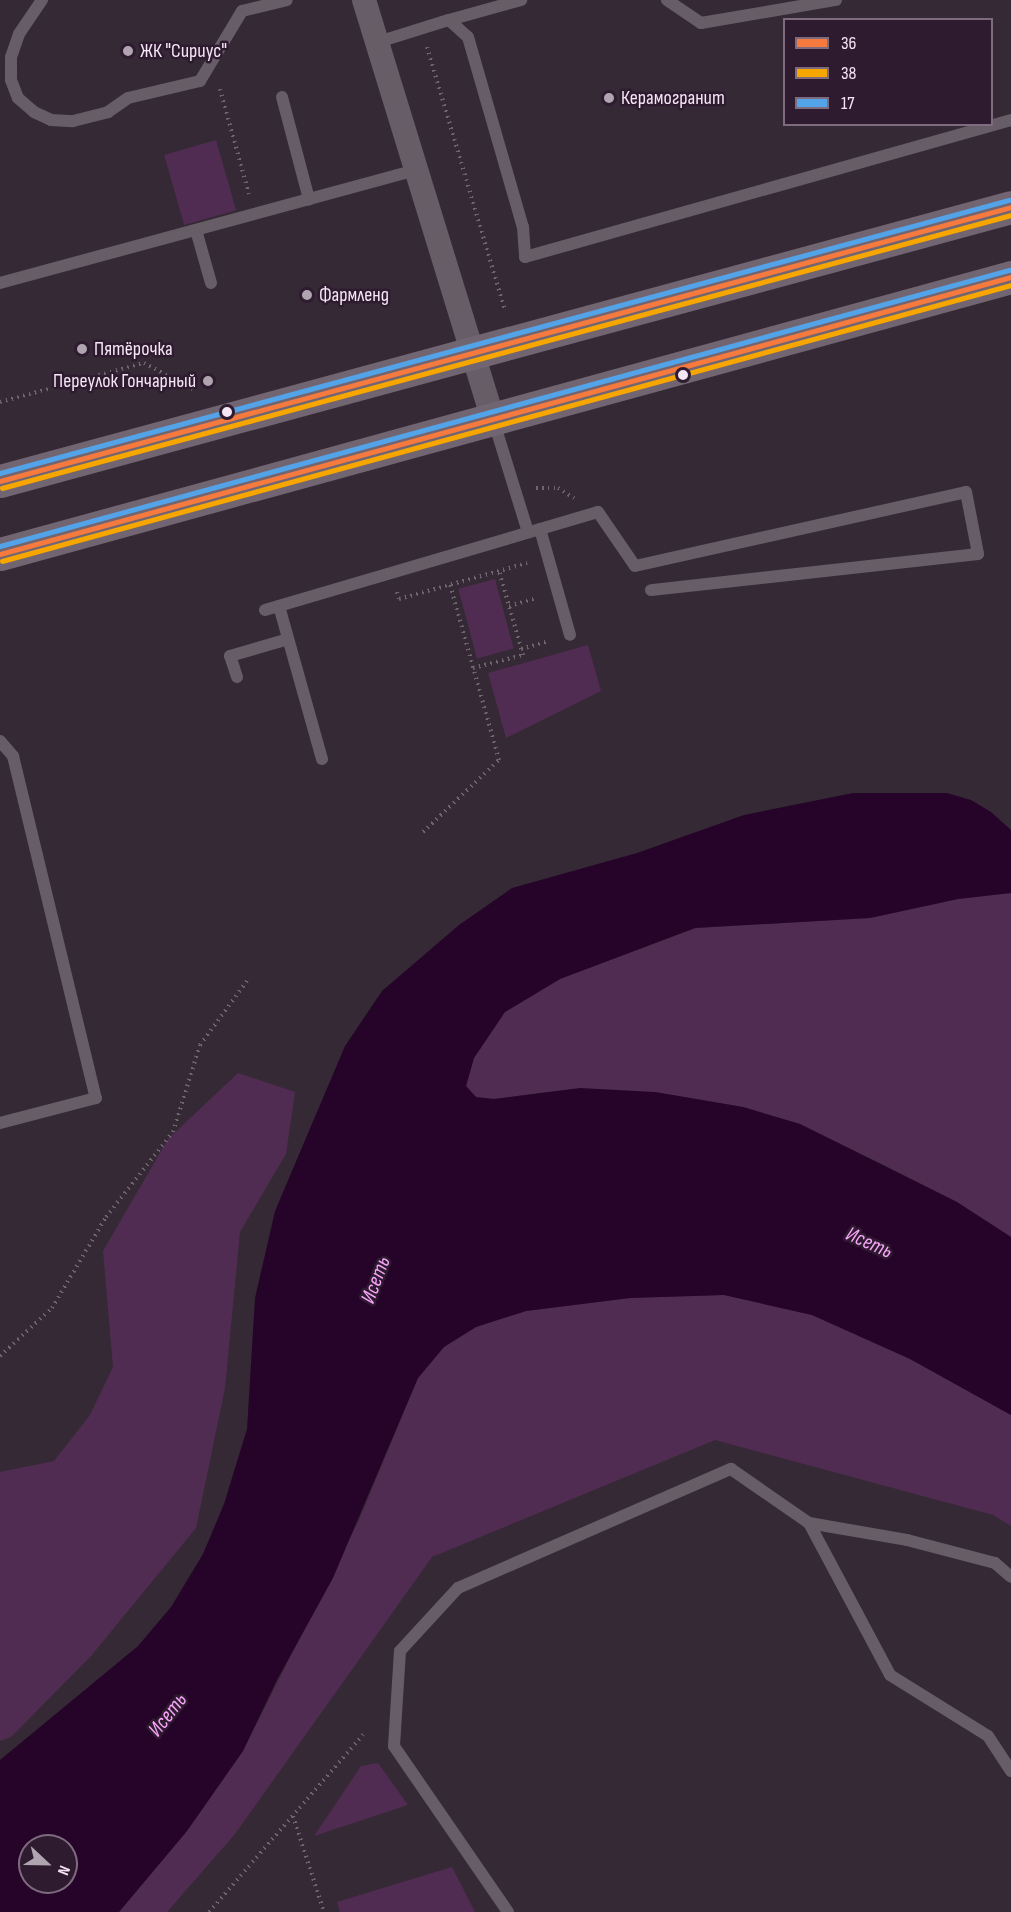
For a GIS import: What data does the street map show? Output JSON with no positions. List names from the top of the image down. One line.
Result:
{"water":["Исеть"],"places":["ЖК \"Сириус\"","Керамогранит","Фармленд","Пятёрочка","Переулок Гончарный"],"lines":["transit line 17","transit line 36","transit line 38"],"legend":["36","38","17"],"north":"right"}
